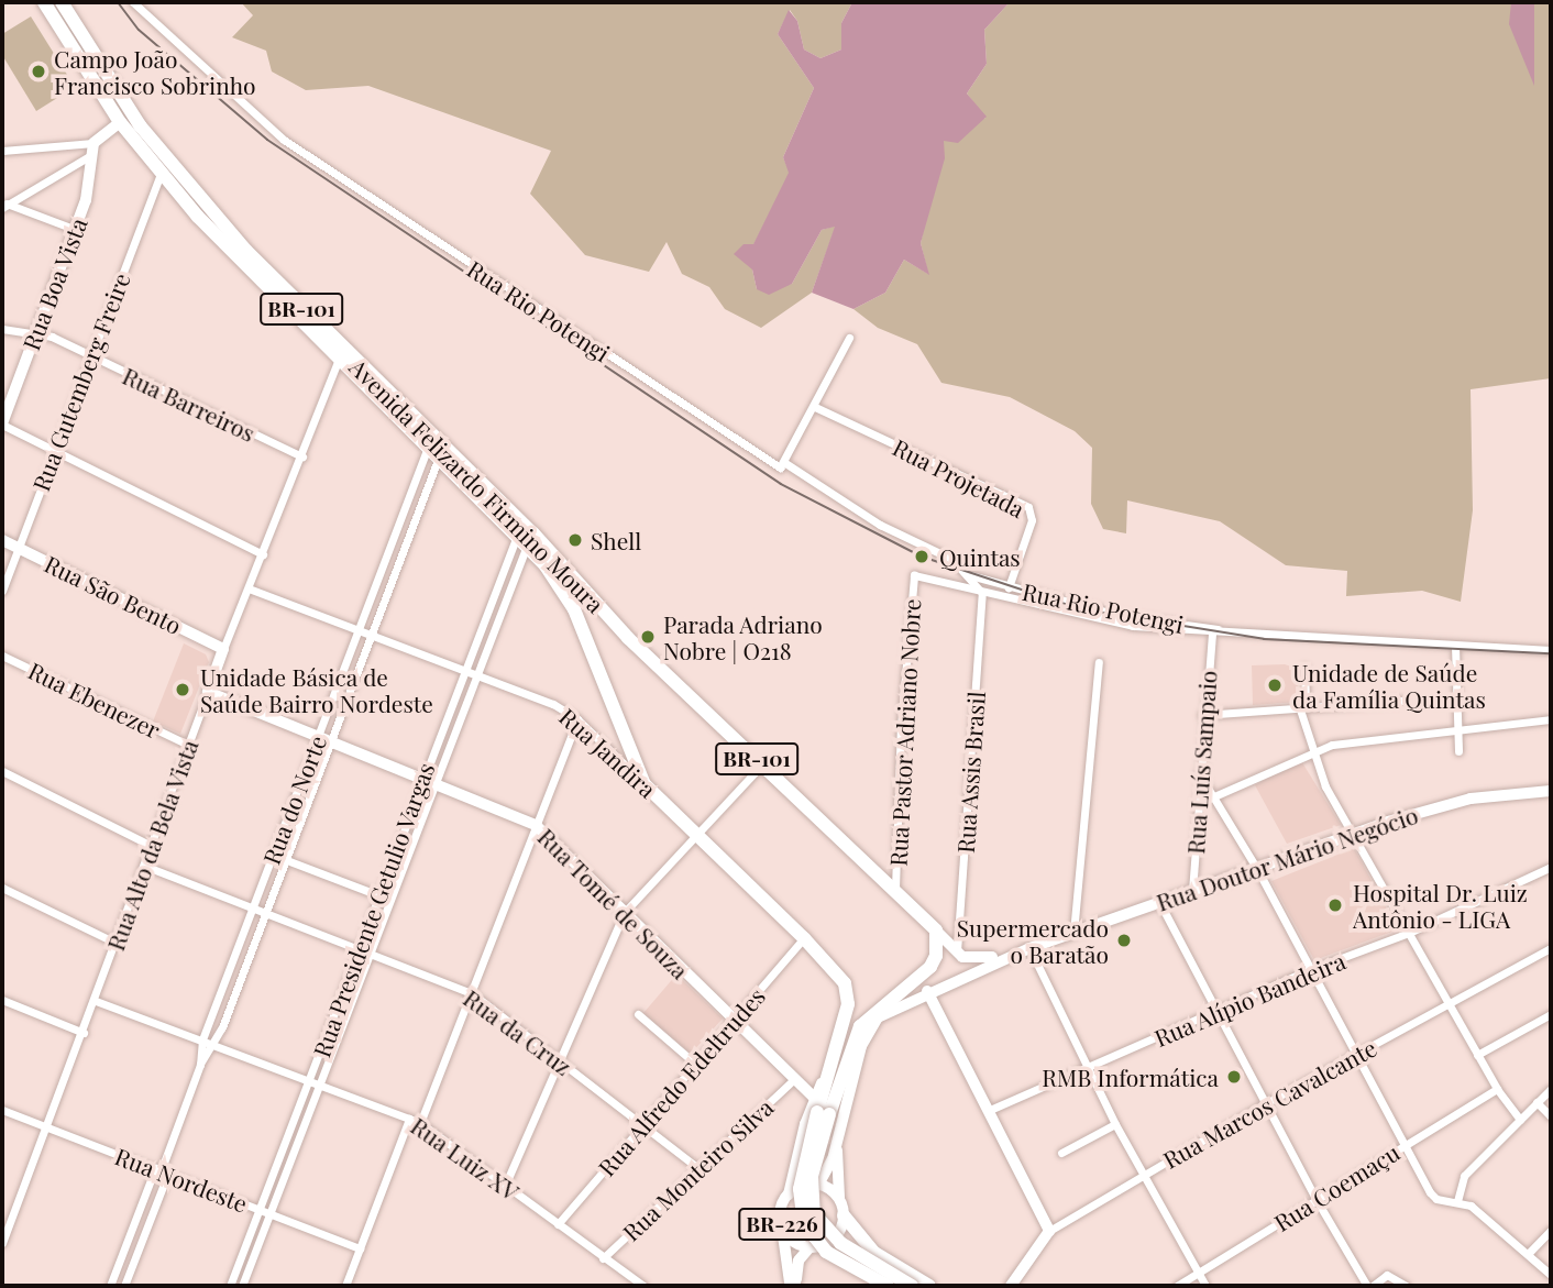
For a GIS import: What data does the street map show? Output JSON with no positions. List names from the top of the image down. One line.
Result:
{"streets":{"highway":["BR-101","Avenida Felizardo Firmino Moura","Rua Jandira"],"street":["Rua Boa Vista","Rua Rio Potengi","Rua Gutemberg Freire","Rua Barreiros","Rua Projetada","Rua São Bento","Rua Ebenezer","Rua Pastor Adriano Nobre","Rua Luís Sampaio","Rua Assis Brasil","Rua do Norte","Rua Alto da Bela Vista","Rua Doutor Mário Negócio","Rua Tomé de Souza","Rua Presidente Getulio Vargas","Rua Alípio Bandeira","Rua da Cruz","Rua Alfredo Edeltrudes","Rua Marcos Cavalcante","Rua Luiz XV","Rua Monteiro Silva","Rua Nordeste","Rua Coemaçu","BR-226"]},"crossings":[["Rua Boa Vista","Rua Barreiros"],["BR-101","Rua Jandira"],["BR-101","Rua Tomé de Souza"],["Rua Rio Potengi","Rua Projetada"],["Rua Rio Potengi","Rua Pastor Adriano Nobre"],["Rua Rio Potengi","Rua Luís Sampaio"],["Rua Rio Potengi","Rua Assis Brasil"],["Rua Gutemberg Freire","Rua Barreiros"],["Rua Gutemberg Freire","Avenida Felizardo Firmino Moura"],["Rua Gutemberg Freire","Rua São Bento"],["Rua Barreiros","Rua Alto da Bela Vista"],["Avenida Felizardo Firmino Moura","Rua Pastor Adriano Nobre"],["Avenida Felizardo Firmino Moura","Rua Jandira"],["Avenida Felizardo Firmino Moura","Rua do Norte"],["Avenida Felizardo Firmino Moura","Rua Alto da Bela Vista"],["Avenida Felizardo Firmino Moura","Rua Presidente Getulio Vargas"],["Rua São Bento","Rua Alto da Bela Vista"],["Rua Ebenezer","Rua Alto da Bela Vista"],["Rua Jandira","Rua do Norte"],["Rua Jandira","Rua Alto da Bela Vista"],["Rua Jandira","Rua Tomé de Souza"],["Rua Jandira","Rua Presidente Getulio Vargas"],["Rua Jandira","Rua Alfredo Edeltrudes"],["Rua Luís Sampaio","Rua Doutor Mário Negócio"],["Rua Assis Brasil","Rua Doutor Mário Negócio"],["Rua do Norte","Rua Tomé de Souza"],["Rua do Norte","Rua da Cruz"],["Rua do Norte","Rua Luiz XV"],["Rua Alto da Bela Vista","Rua Tomé de Souza"],["Rua Alto da Bela Vista","Rua da Cruz"],["Rua Alto da Bela Vista","Rua Luiz XV"],["Rua Alto da Bela Vista","Rua Nordeste"],["Rua Doutor Mário Negócio","BR-226"],["Rua Tomé de Souza","Rua Presidente Getulio Vargas"],["Rua Tomé de Souza","Rua Alfredo Edeltrudes"],["Rua Tomé de Souza","Rua Monteiro Silva"],["Rua Presidente Getulio Vargas","Rua da Cruz"],["Rua Presidente Getulio Vargas","Rua Luiz XV"],["Rua Presidente Getulio Vargas","Rua Nordeste"],["Rua da Cruz","Rua Alfredo Edeltrudes"],["Rua da Cruz","Rua Monteiro Silva"],["Rua Alfredo Edeltrudes","Rua Luiz XV"],["Rua Luiz XV","Rua Monteiro Silva"]],"places":["Campo João Francisco Sobrinho","Shell","Quintas","Parada Adriano Nobre | O218","Unidade de Saúde da Família Quintas","Unidade Básica de Saúde Bairro Nordeste","Hospital Dr. Luiz Antônio - LIGA","Supermercado o Baratão","RMB Informática"]}
